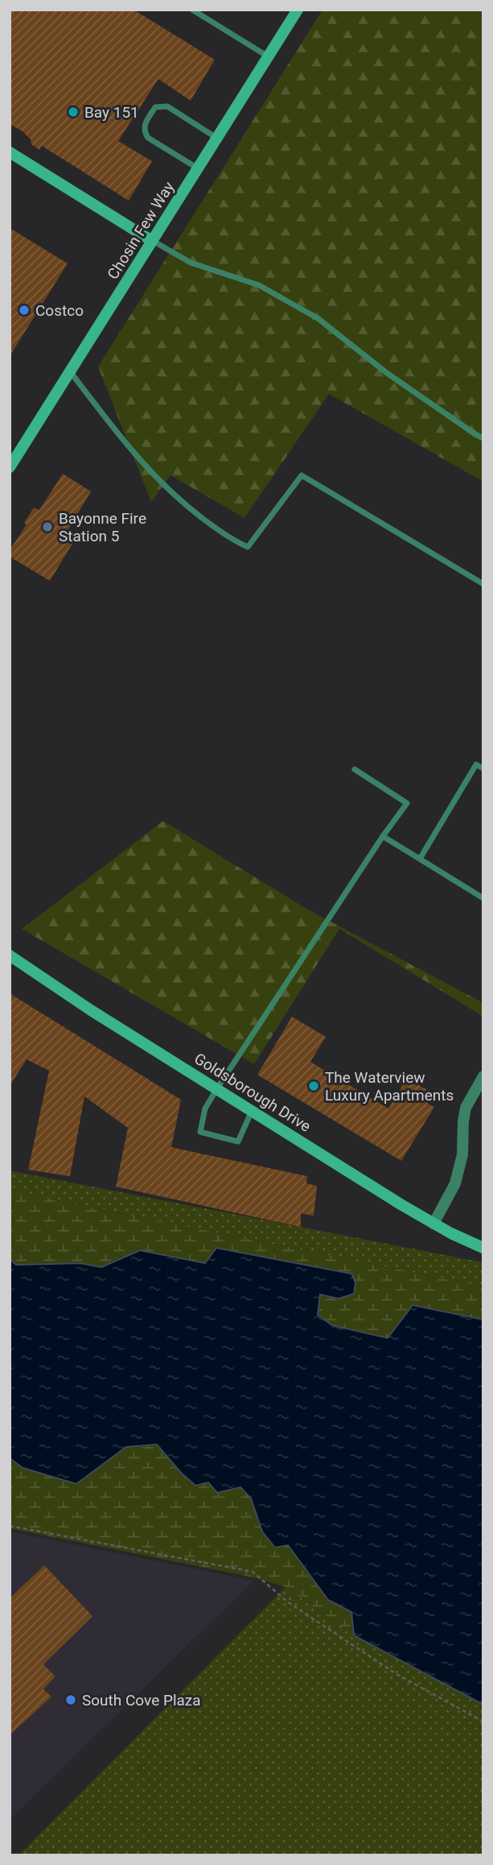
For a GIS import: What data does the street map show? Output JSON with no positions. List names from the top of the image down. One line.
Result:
{"streets":{"street":["Chosin Few Way","Goldsborough Drive"]},"places":["Bay 151","Costco","Bayonne Fire Station 5","The Waterview Luxury Apartments","South Cove Plaza"]}
